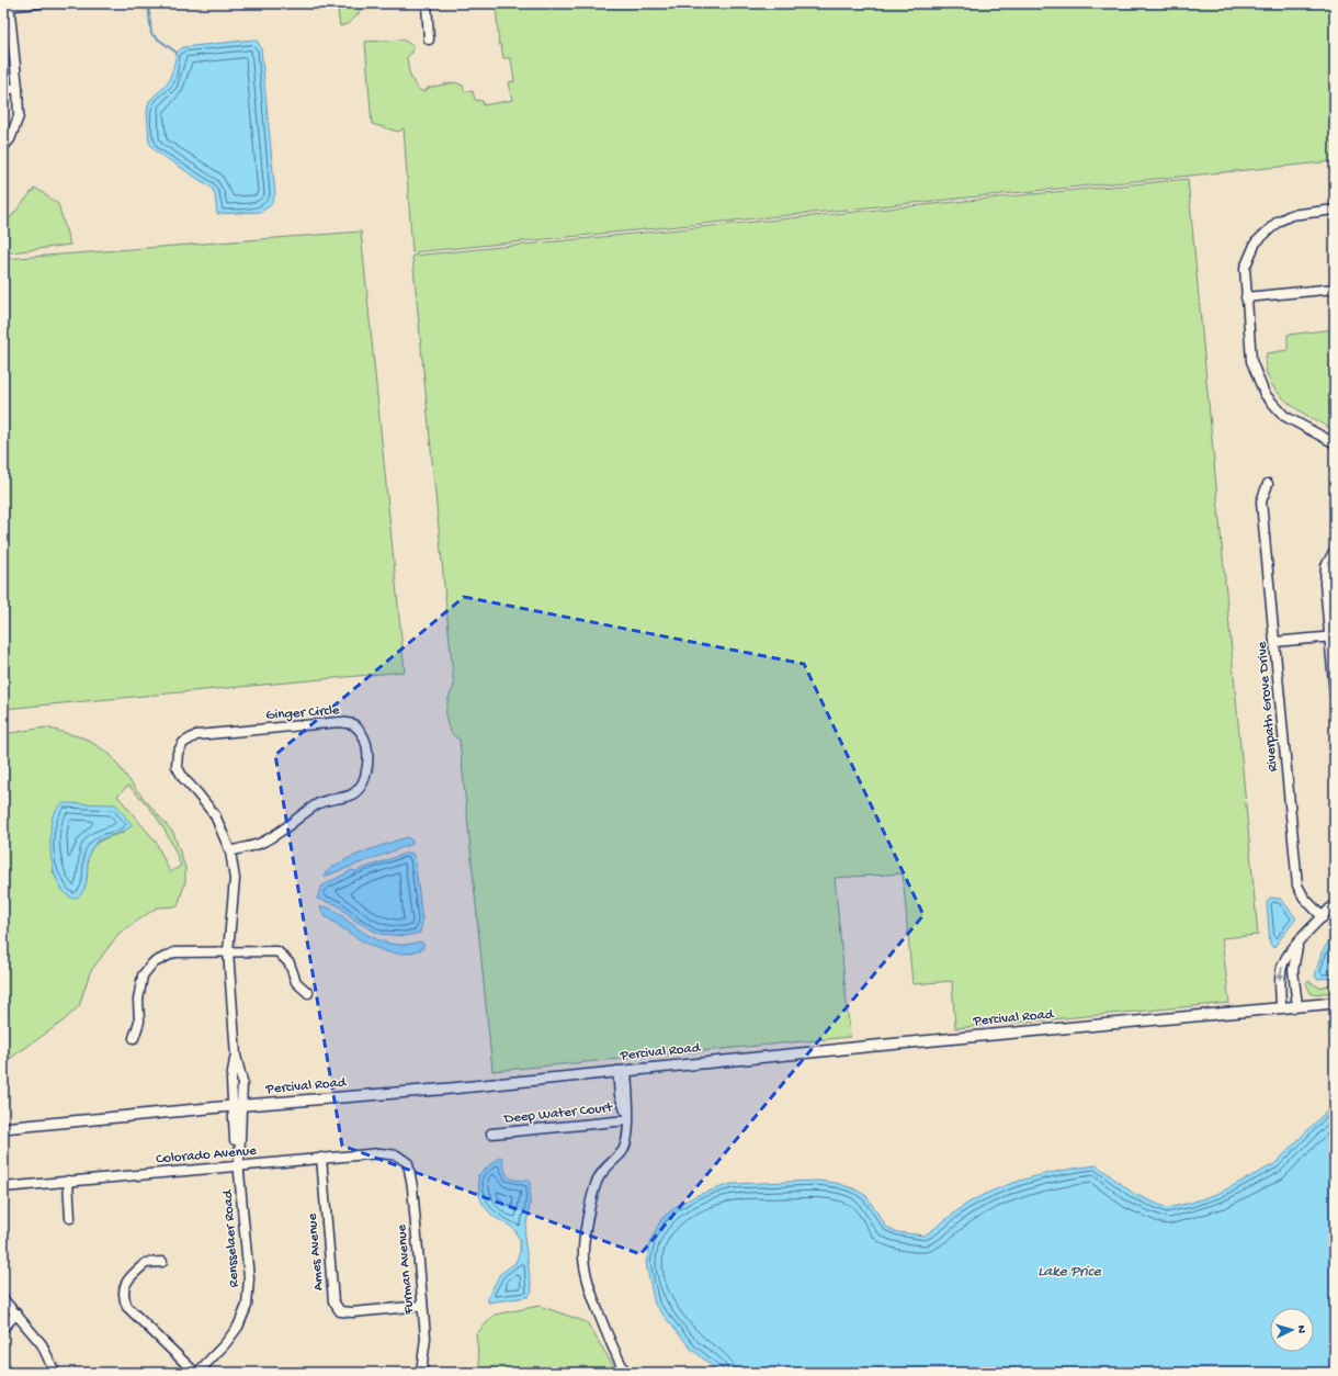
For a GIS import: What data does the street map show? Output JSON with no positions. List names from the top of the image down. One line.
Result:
{"streets":{"street":["Riverpath Grove Drive","Ginger Circle","Percival Road","Deep Water Court","Colorado Avenue","Rensselaer Road","Ames Avenue","Furman Avenue"]},"crossings":[["Ginger Circle","Rensselaer Road"],["Percival Road","Rensselaer Road"],["Colorado Avenue","Rensselaer Road"],["Colorado Avenue","Ames Avenue"],["Colorado Avenue","Furman Avenue"],["Ames Avenue","Furman Avenue"]],"water":["Lake Price"],"north":"right"}
